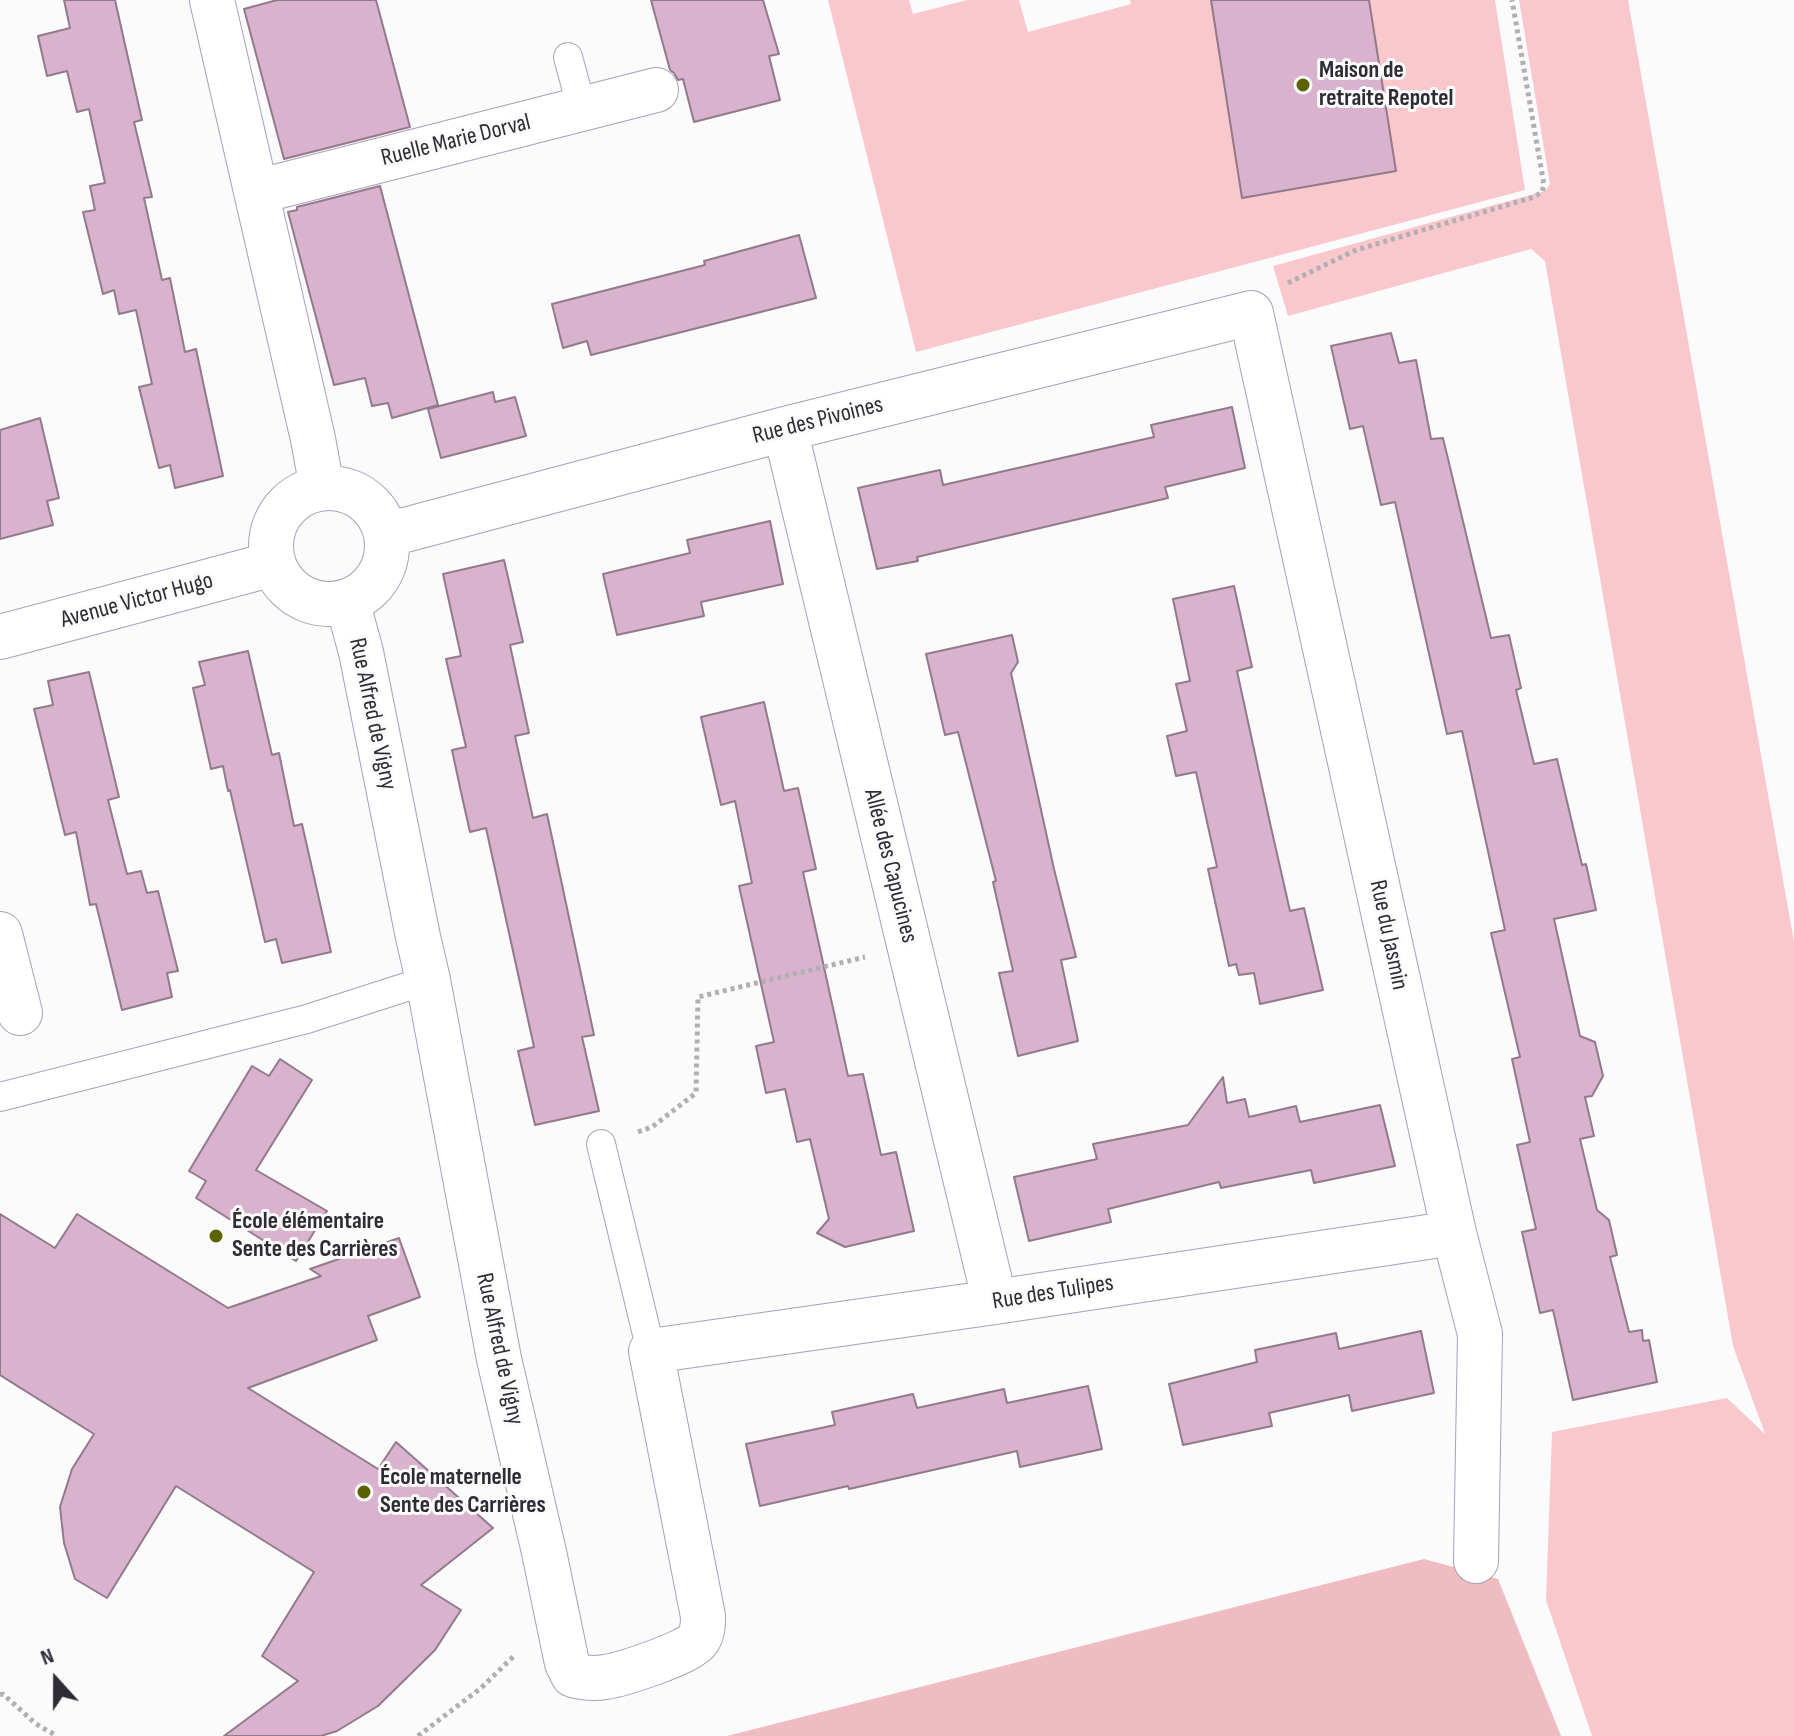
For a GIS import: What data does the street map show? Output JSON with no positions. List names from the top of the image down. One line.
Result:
{"streets":{"street":["Ruelle Marie Dorval","Rue des Pivoines","Avenue Victor Hugo","Rue Alfred de Vigny","Allée des Capucines","Rue du Jasmin","Rue des Tulipes"]},"crossings":[["Rue des Pivoines","Avenue Victor Hugo"],["Rue des Pivoines","Rue Alfred de Vigny"],["Rue des Pivoines","Allée des Capucines"],["Rue des Pivoines","Rue du Jasmin"],["Avenue Victor Hugo","Rue Alfred de Vigny"],["Rue Alfred de Vigny","Rue des Tulipes"],["Allée des Capucines","Rue des Tulipes"],["Rue du Jasmin","Rue des Tulipes"]],"places":["Maison de retraite Repotel","École élémentaire Sente des Carrières","École maternelle Sente des Carrières"],"north":"top"}
